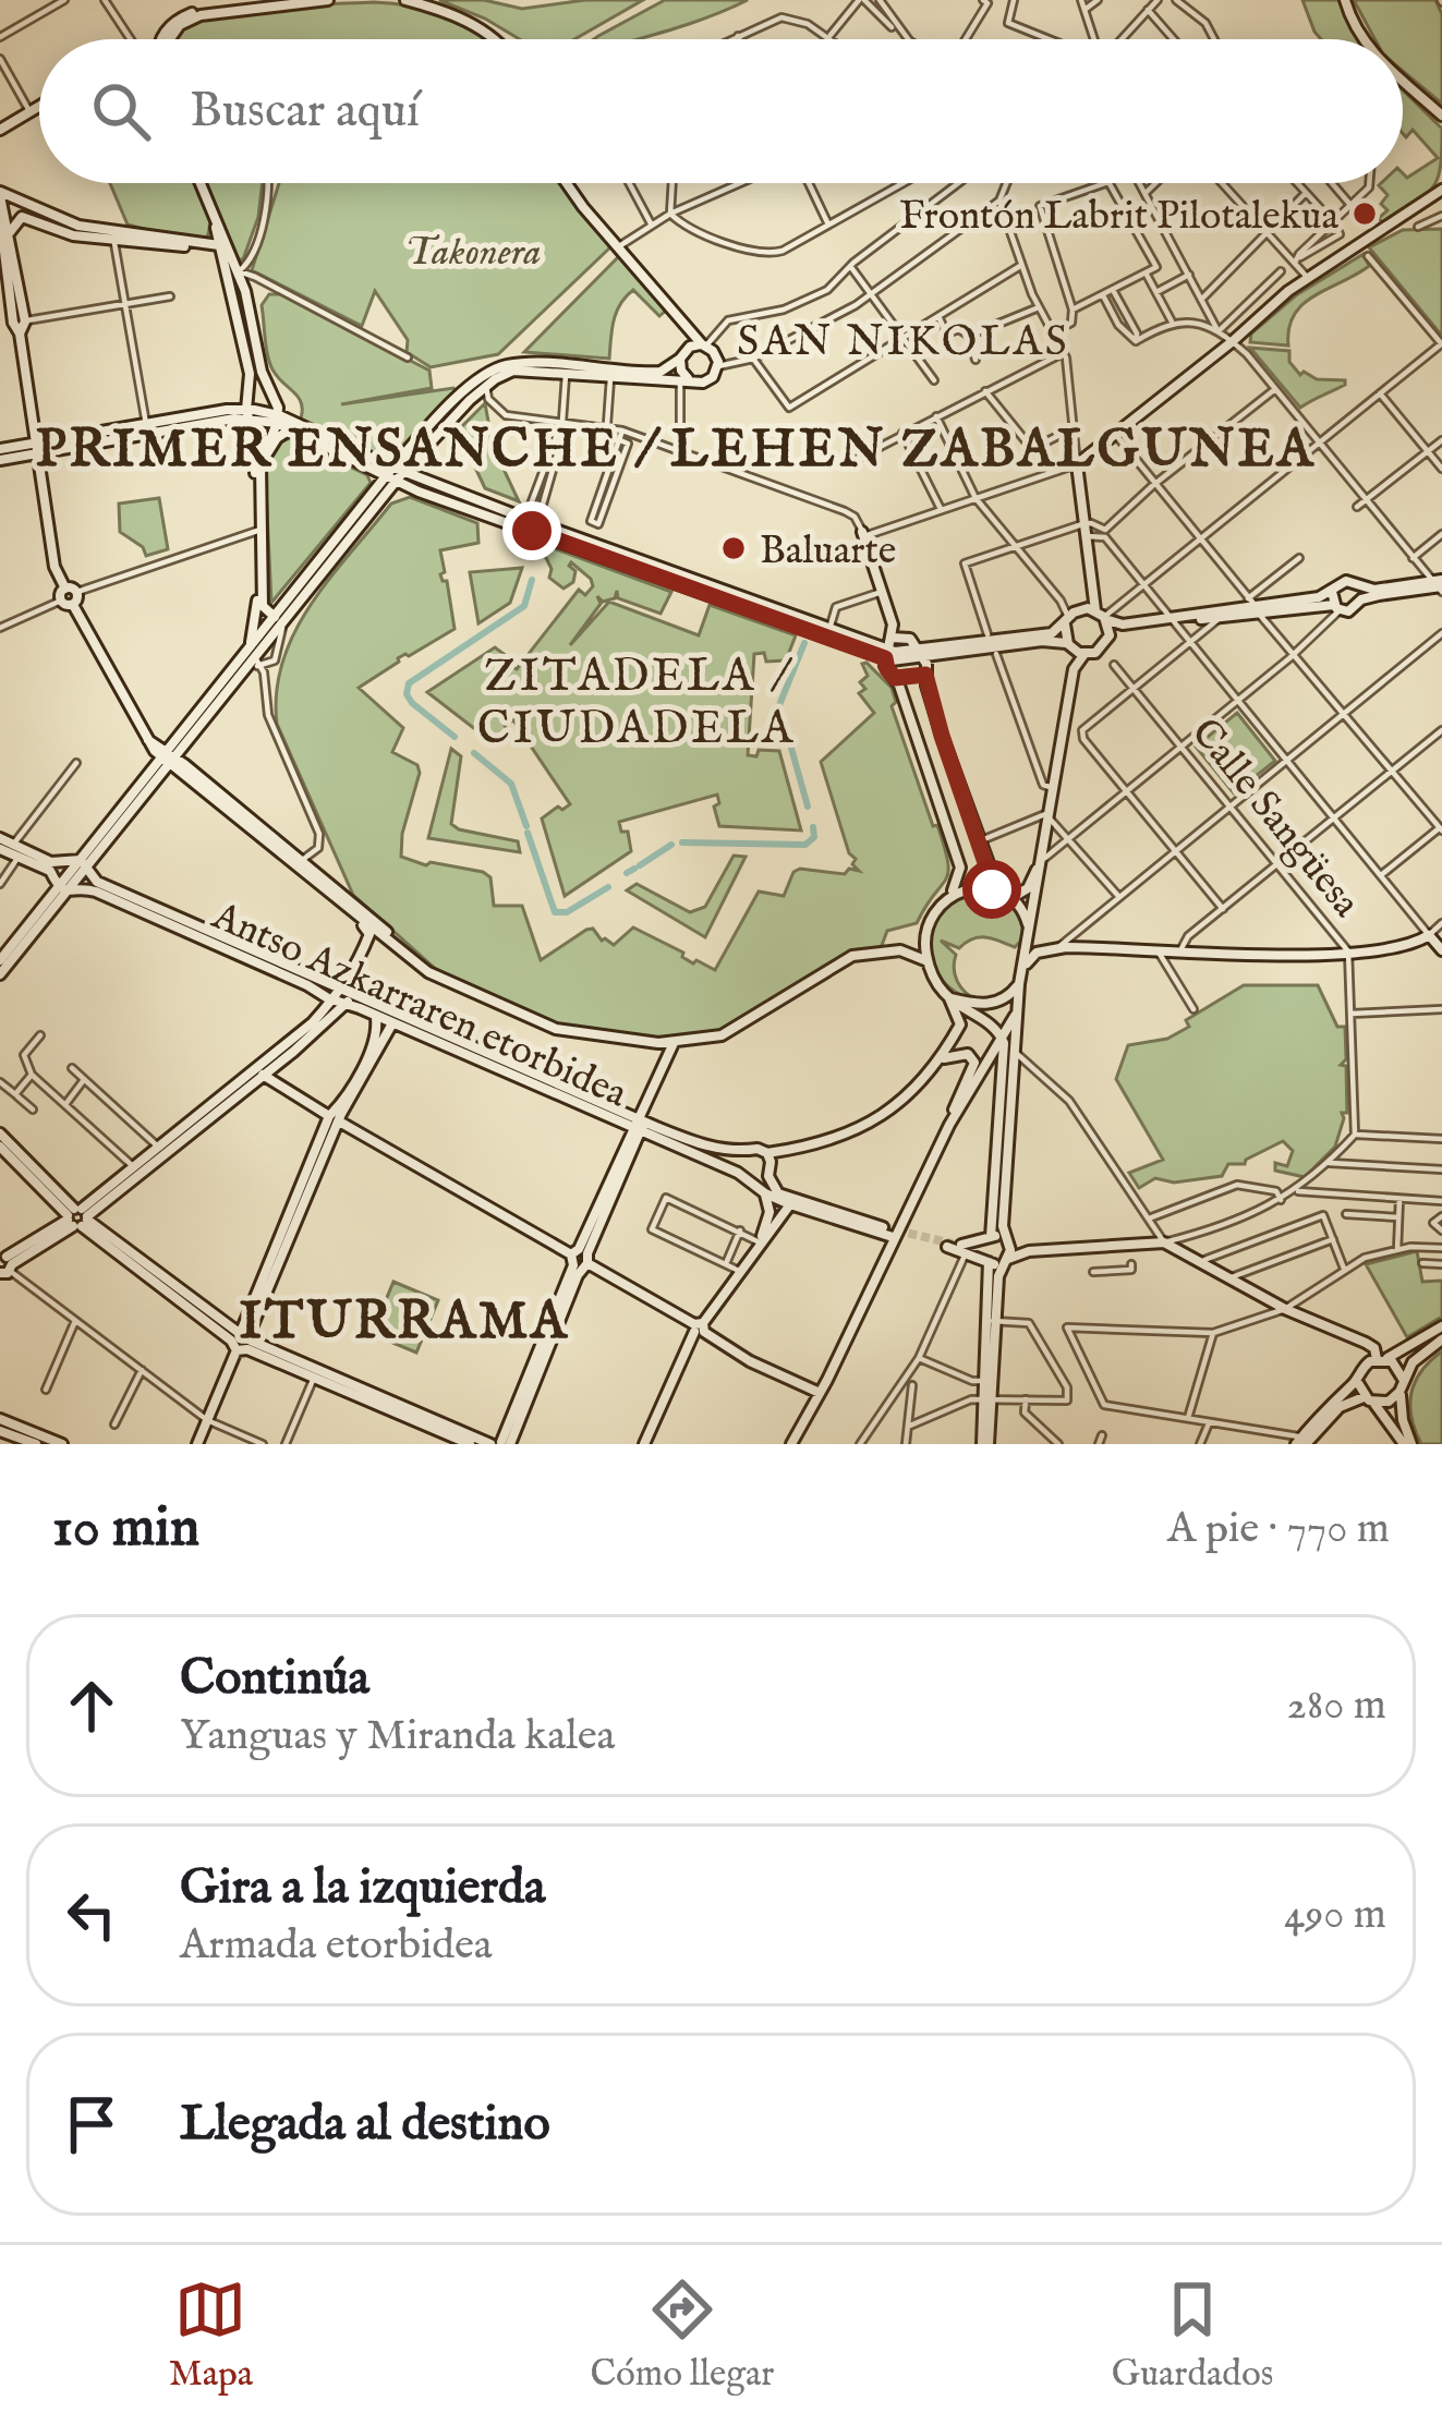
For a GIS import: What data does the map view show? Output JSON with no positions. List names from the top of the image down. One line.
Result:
{"streets":{"street":["Calle Sangüesa","Antso Azkarraren etorbidea"]},"districts":["SAN NIKOLAS","PRIMER ENSANCHE / LEHEN ZABALGUNEA","ZITADELA / CIUDADELA","ITURRAMA"],"parks":["Takonera"],"places":["Frontón Labrit Pilotalekua","Baluarte"],"page":{"search":"Buscar aquí","heading":["10 min","A pie · 770 m"],"list":[["Continúa","Yanguas y Miranda kalea","280 m"],["Gira a la izquierda","Armada etorbidea","490 m"],"Llegada al destino"],"nav":["Mapa","Cómo llegar","Guardados"]}}
